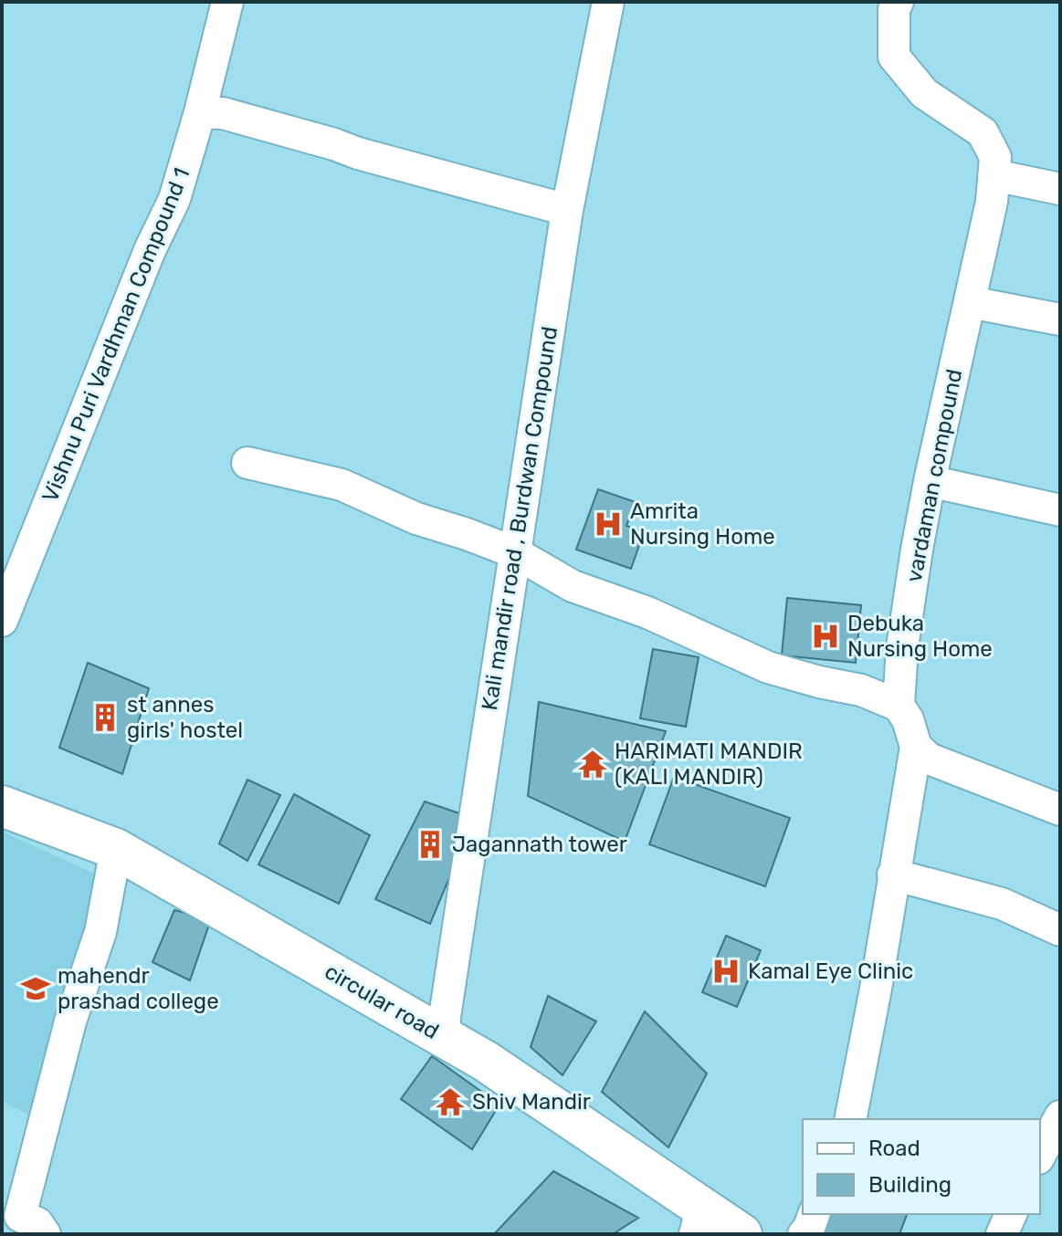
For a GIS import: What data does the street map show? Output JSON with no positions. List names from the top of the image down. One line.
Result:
{"streets":{"main road":["circular road"],"street":["Vishnu Puri Vardhman Compound 1","vardaman compound","Kali mandir road , Burdwan Compound"]},"crossings":[["Kali mandir road , Burdwan Compound","circular road"]],"places":{"hospital":["Amrita Nursing Home","Debuka Nursing Home","Kamal Eye Clinic"],"building":["st annes girls' hostel","Jagannath tower"],"temple":["HARIMATI MANDIR (KALI MANDIR)","Shiv Mandir"],"school or university":["mahendr prashad college"]},"legend":["Road","Building"]}
